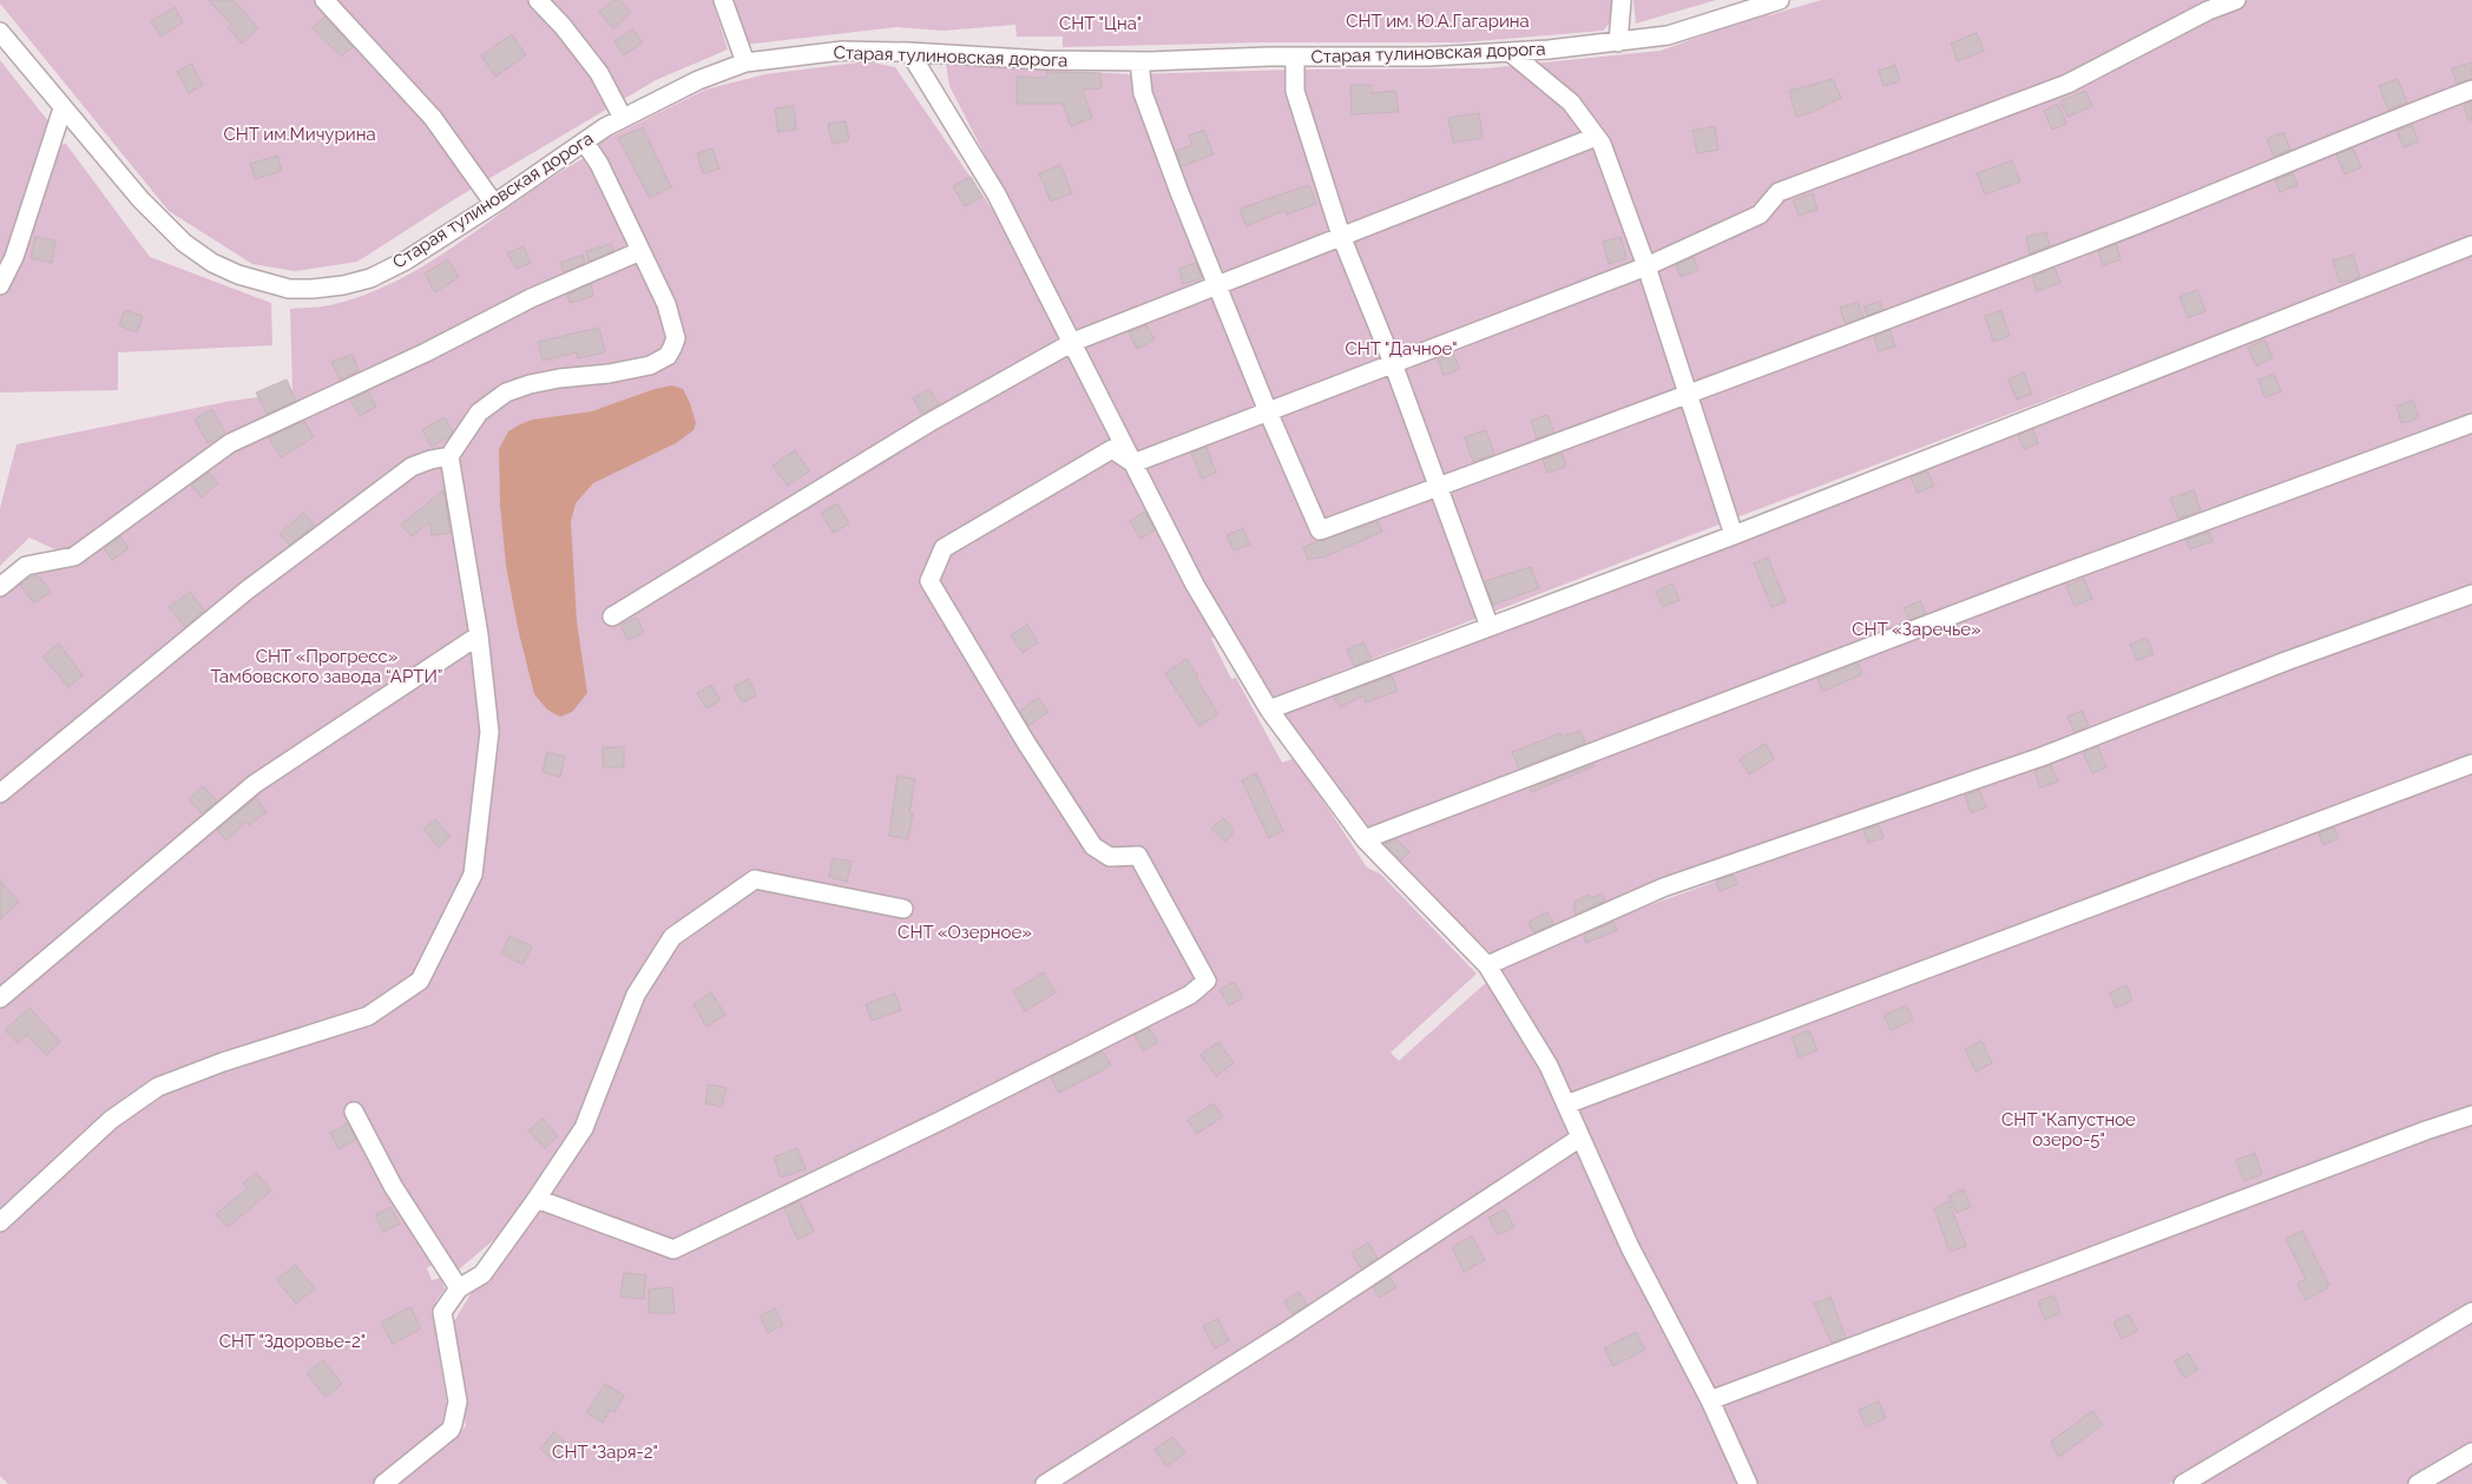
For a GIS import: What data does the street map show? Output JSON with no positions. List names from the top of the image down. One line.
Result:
{"streets":{"street":["Старая тулиновская дорога"]},"parks":["СНТ им. Ю.А.Гагарина","СНТ \"Цна\"","СНТ им.Мичурина","СНТ \"Дачное\"","СНТ «Заречье»","СНТ «Прогресс» Тамбовского завода “АРТИ”","СНТ «Озерное»","СНТ \"Капустное озеро-5\"","СНТ \"Здоровье-2\"","СНТ \"Заря-2\""]}
